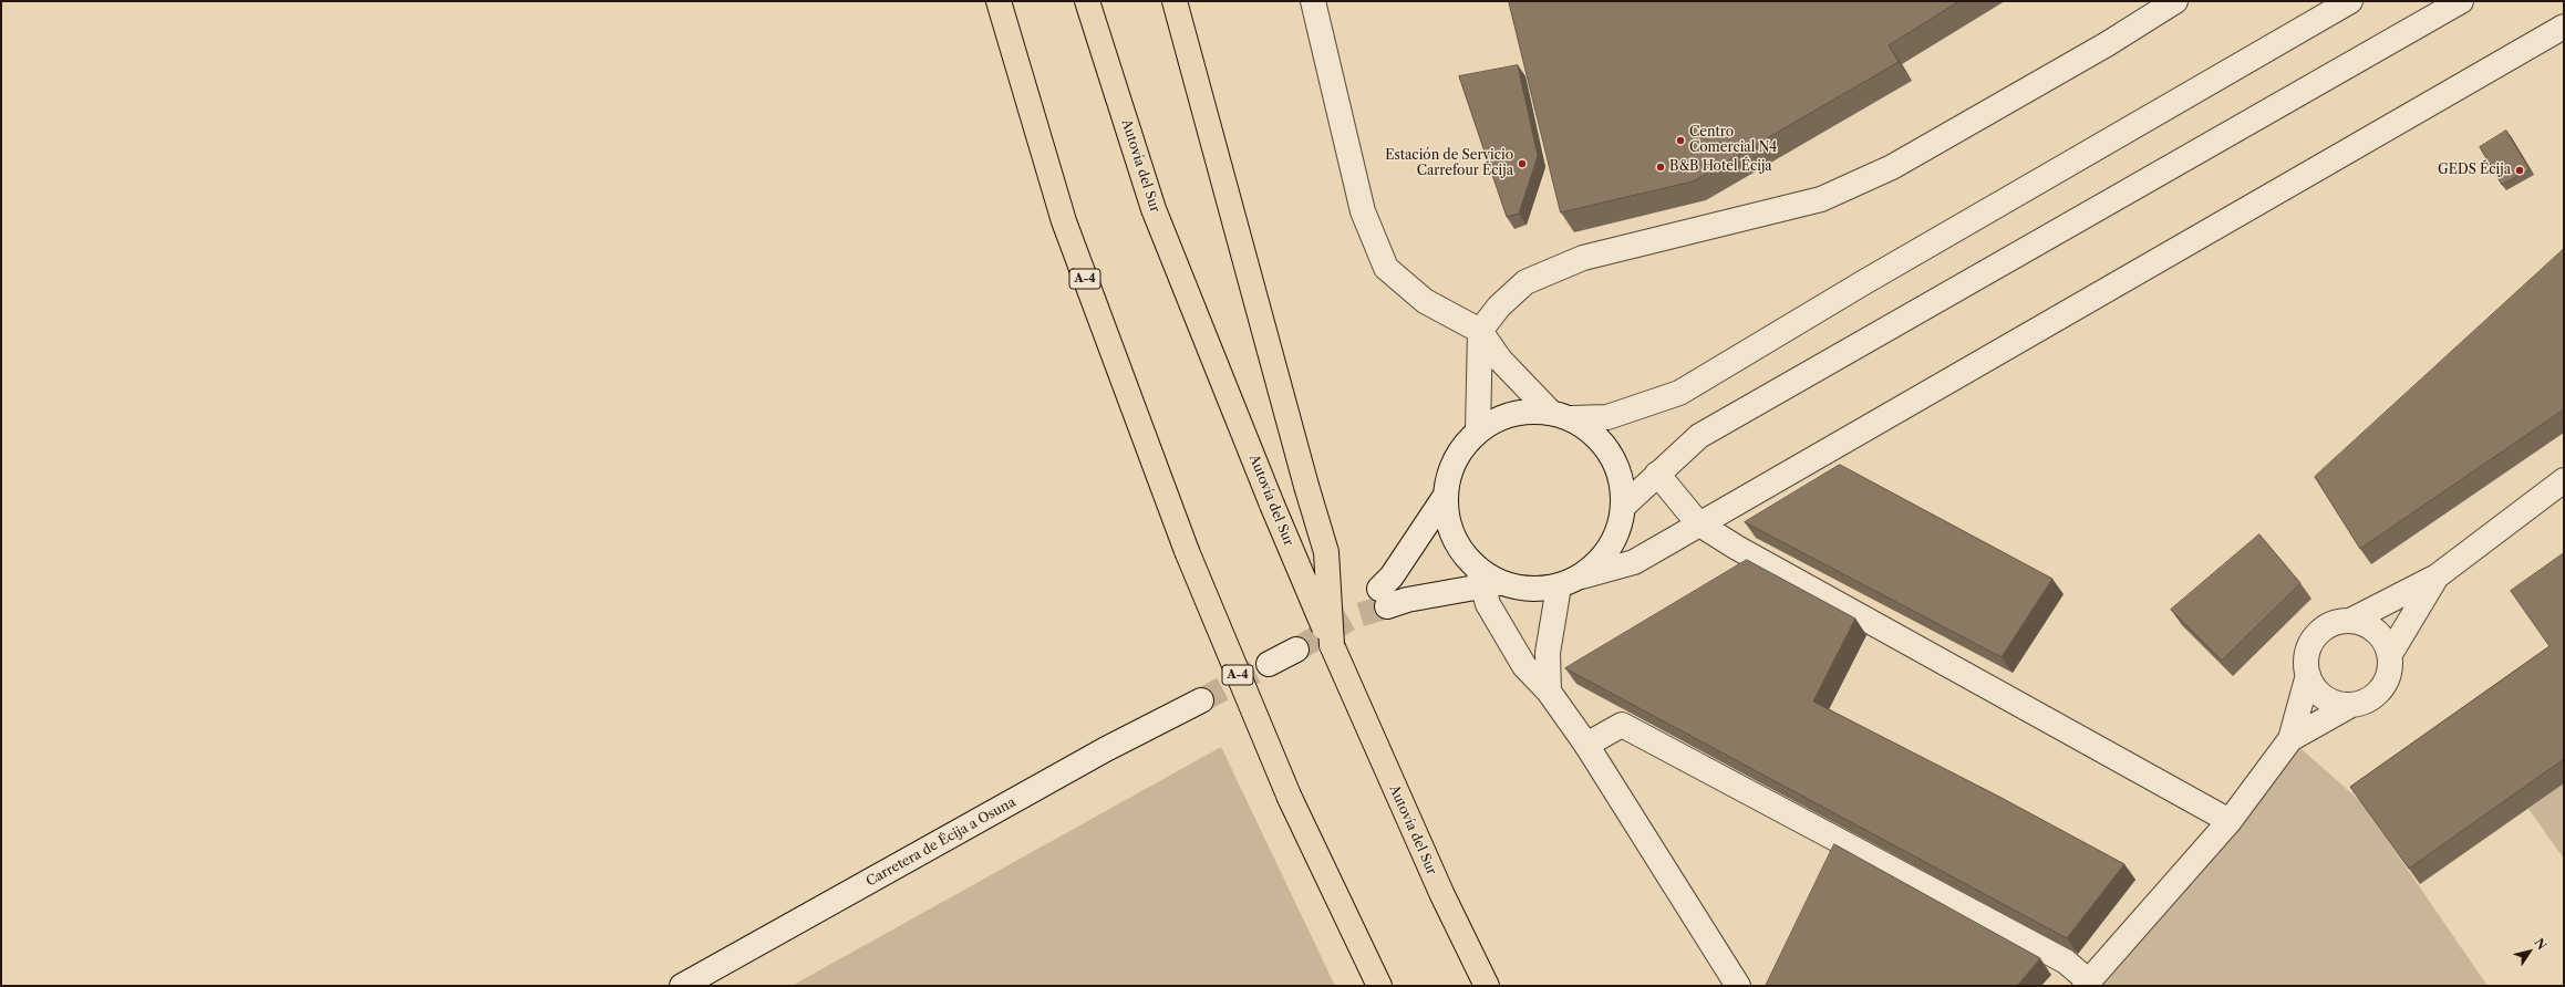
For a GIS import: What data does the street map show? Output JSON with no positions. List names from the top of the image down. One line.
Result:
{"streets":{"highway":["Autovía del Sur","A-4"],"street":["Carretera de Écija a Osuna"]},"places":["Centro Comercial N4","Estación de Servicio Carrefour Écija","B&B Hotel Écija","GEDS Écija"],"north":"top right"}
